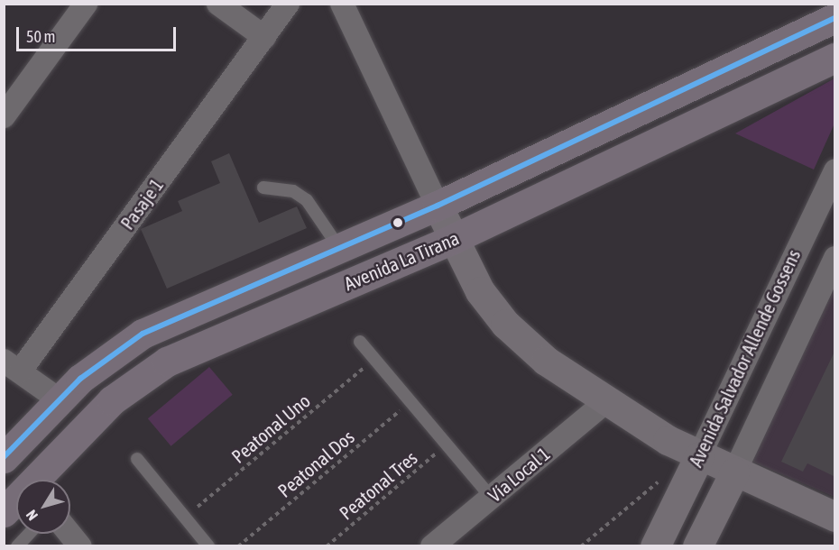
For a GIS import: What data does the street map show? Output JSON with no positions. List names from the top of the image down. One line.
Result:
{"streets":{"highway":["Avenida La Tirana"],"street":["Pasaje 1","Avenida Salvador Allende Gossens","Vía Local 1"],"path":["Peatonal Uno","Peatonal Dos","Peatonal Tres"]},"scale_bar":"50 m","north":"bottom left"}
